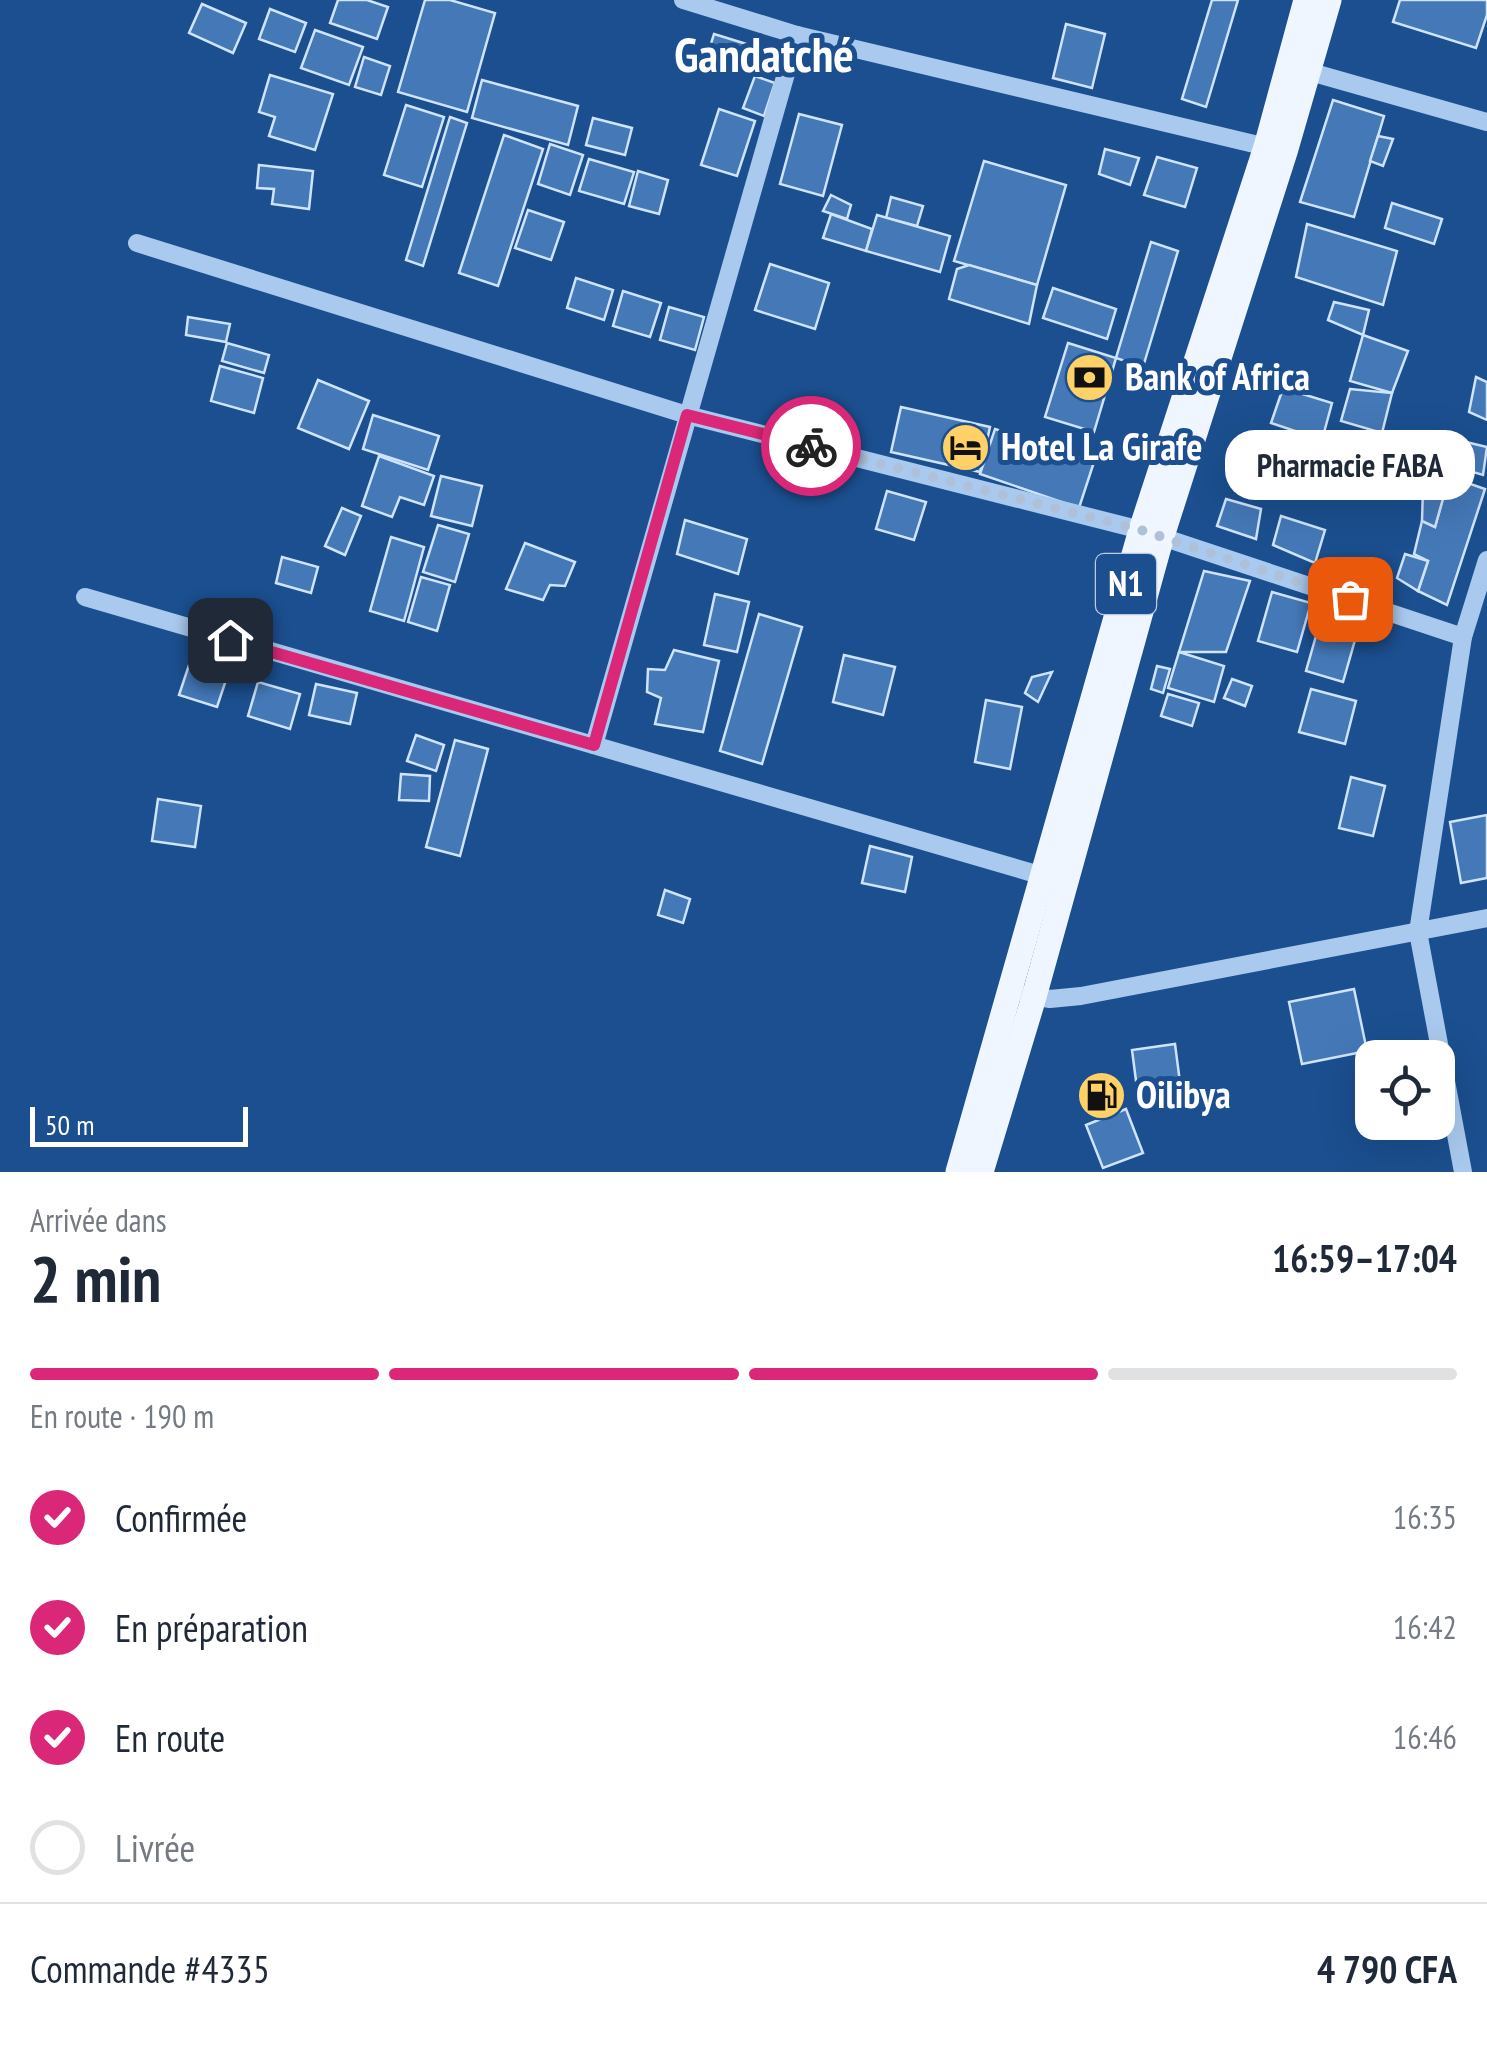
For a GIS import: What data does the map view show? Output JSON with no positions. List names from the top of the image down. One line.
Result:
{"streets":{"main road":["N1"]},"districts":["Gandatché"],"places":{"bank":["Bank of Africa"],"hotel":["Hotel La Girafe"],"other":["Pharmacie FABA"],"fuel station":["Oilibya"]},"scale_bar":"50 m","page":{"bubble":"Pharmacie FABA","scale":"50 m","heading":["2 min","Arrivée dans","16:59–17:04"],"panel":["Commande #4335","4 790 CFA"],"bar":"En route · 190 m","list":[["Confirmée","16:35"],["En préparation","16:42"],["En route","16:46"],"Livrée"]}}
